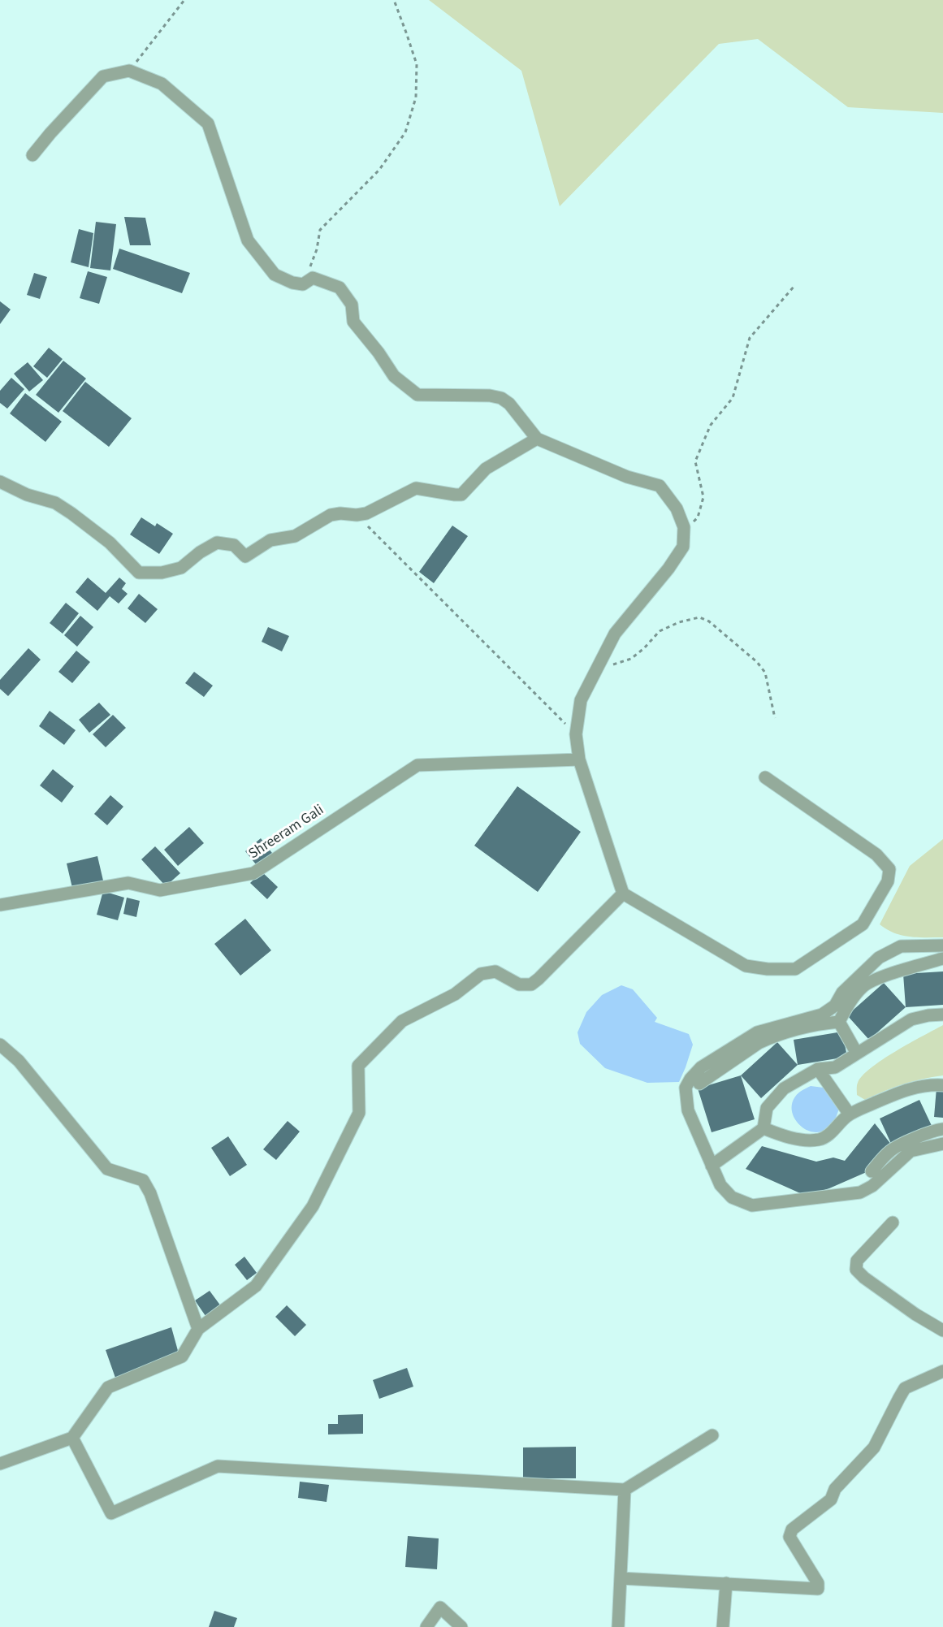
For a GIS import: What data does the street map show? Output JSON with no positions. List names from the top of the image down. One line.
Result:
{"streets":{"street":["Shreeram Gali"]}}
